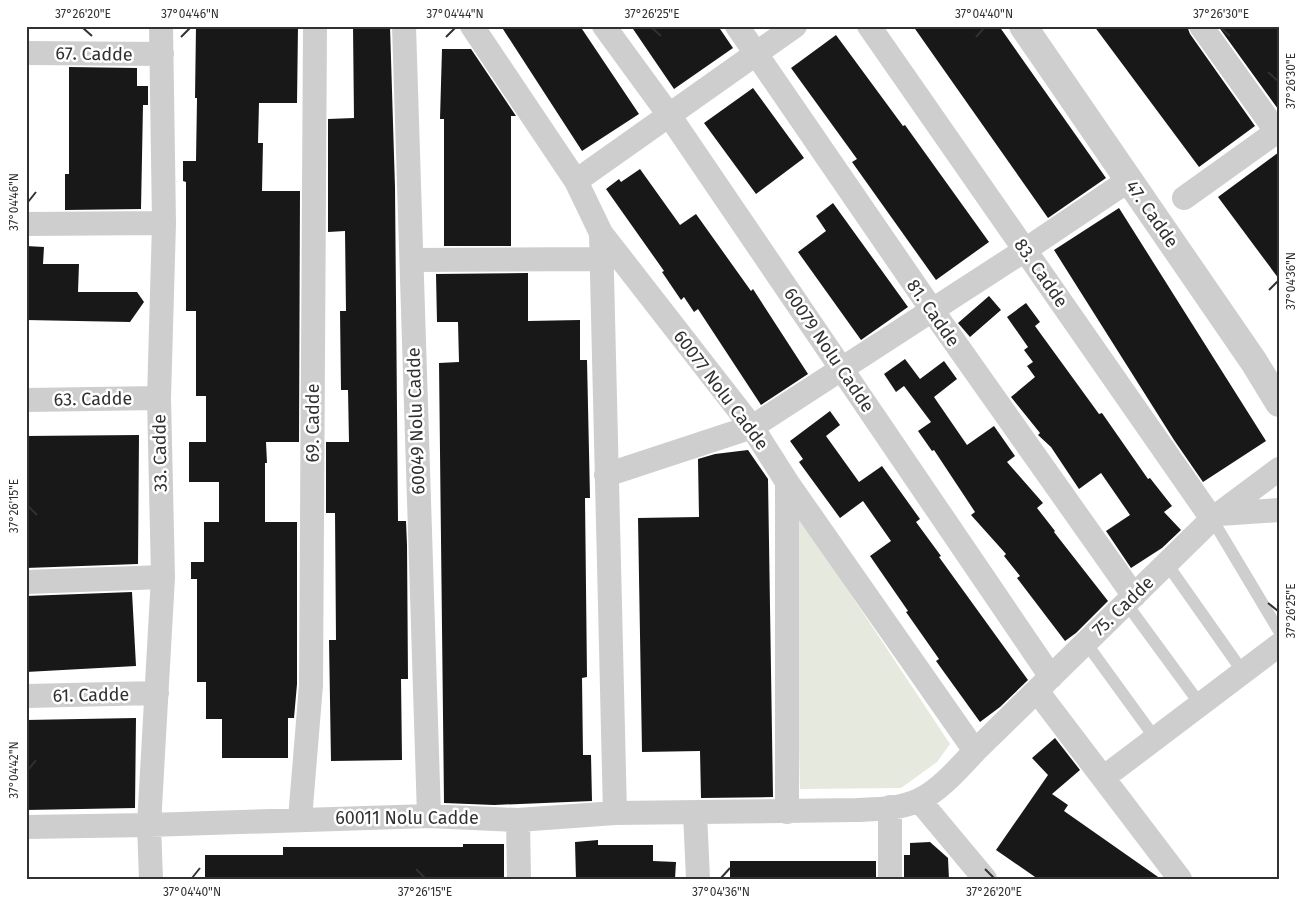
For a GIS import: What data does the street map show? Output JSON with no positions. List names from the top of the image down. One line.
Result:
{"streets":{"street":["67. Cadde","47. Cadde","83. Cadde","81. Cadde","60079 Nolu Cadde","60077 Nolu Cadde","63. Cadde","60049 Nolu Cadde","69. Cadde","33. Cadde","75. Cadde","61. Cadde","60011 Nolu Cadde"]},"crossings":[["67. Cadde","33. Cadde"],["83. Cadde","75. Cadde"],["81. Cadde","75. Cadde"],["60079 Nolu Cadde","75. Cadde"],["60077 Nolu Cadde","75. Cadde"],["63. Cadde","33. Cadde"],["60049 Nolu Cadde","60011 Nolu Cadde"],["69. Cadde","60011 Nolu Cadde"],["33. Cadde","61. Cadde"],["33. Cadde","60011 Nolu Cadde"],["75. Cadde","60011 Nolu Cadde"]],"coordinates":["37°26'20\"E","37°04'46\"N","37°04'44\"N","37°26'25\"E","37°04'40\"N","37°26'30\"E","37°04'36\"N","37°26'15\"E","37°04'42\"N"]}
